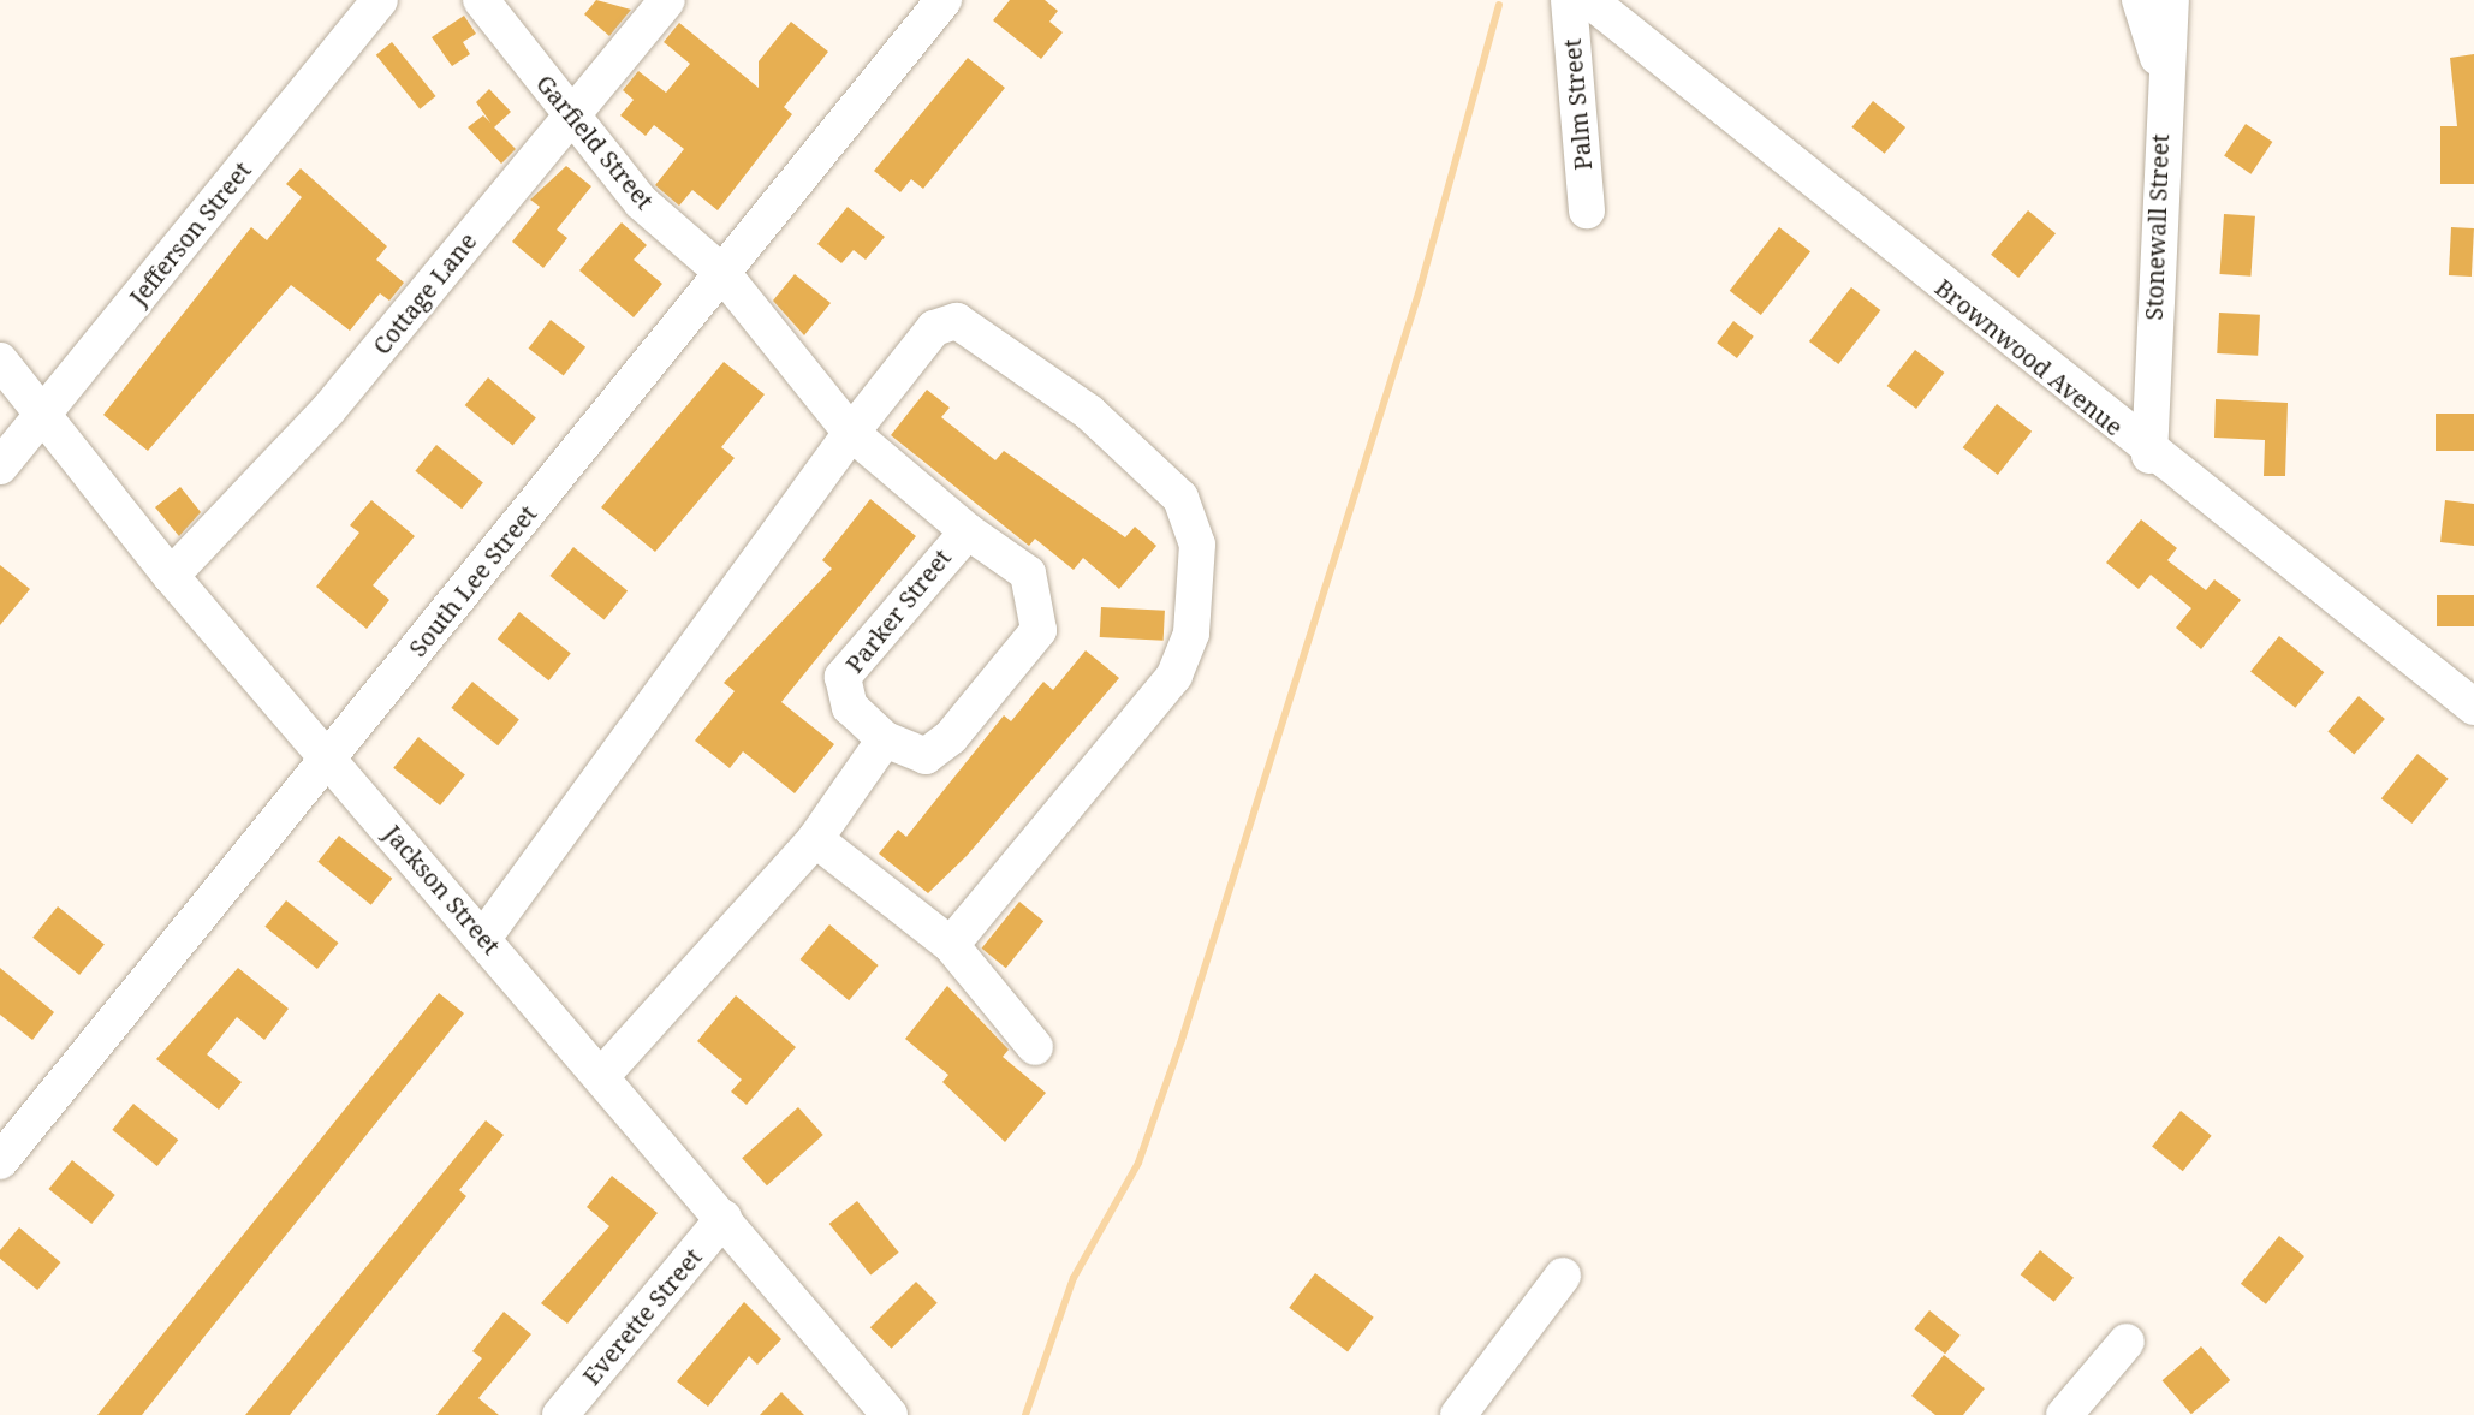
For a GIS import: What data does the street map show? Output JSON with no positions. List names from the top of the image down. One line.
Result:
{"streets":{"street":["Palm Street","Garfield Street","Stonewall Street","Jefferson Street","Cottage Lane","Brownwood Avenue","South Lee Street","Parker Street","Jackson Street","Everette Street"]},"crossings":[["Garfield Street","Cottage Lane"],["Garfield Street","South Lee Street"],["Garfield Street","Parker Street"],["Stonewall Street","Brownwood Avenue"],["Jefferson Street","Jackson Street"],["Cottage Lane","Jackson Street"],["South Lee Street","Jackson Street"],["Jackson Street","Everette Street"]]}
